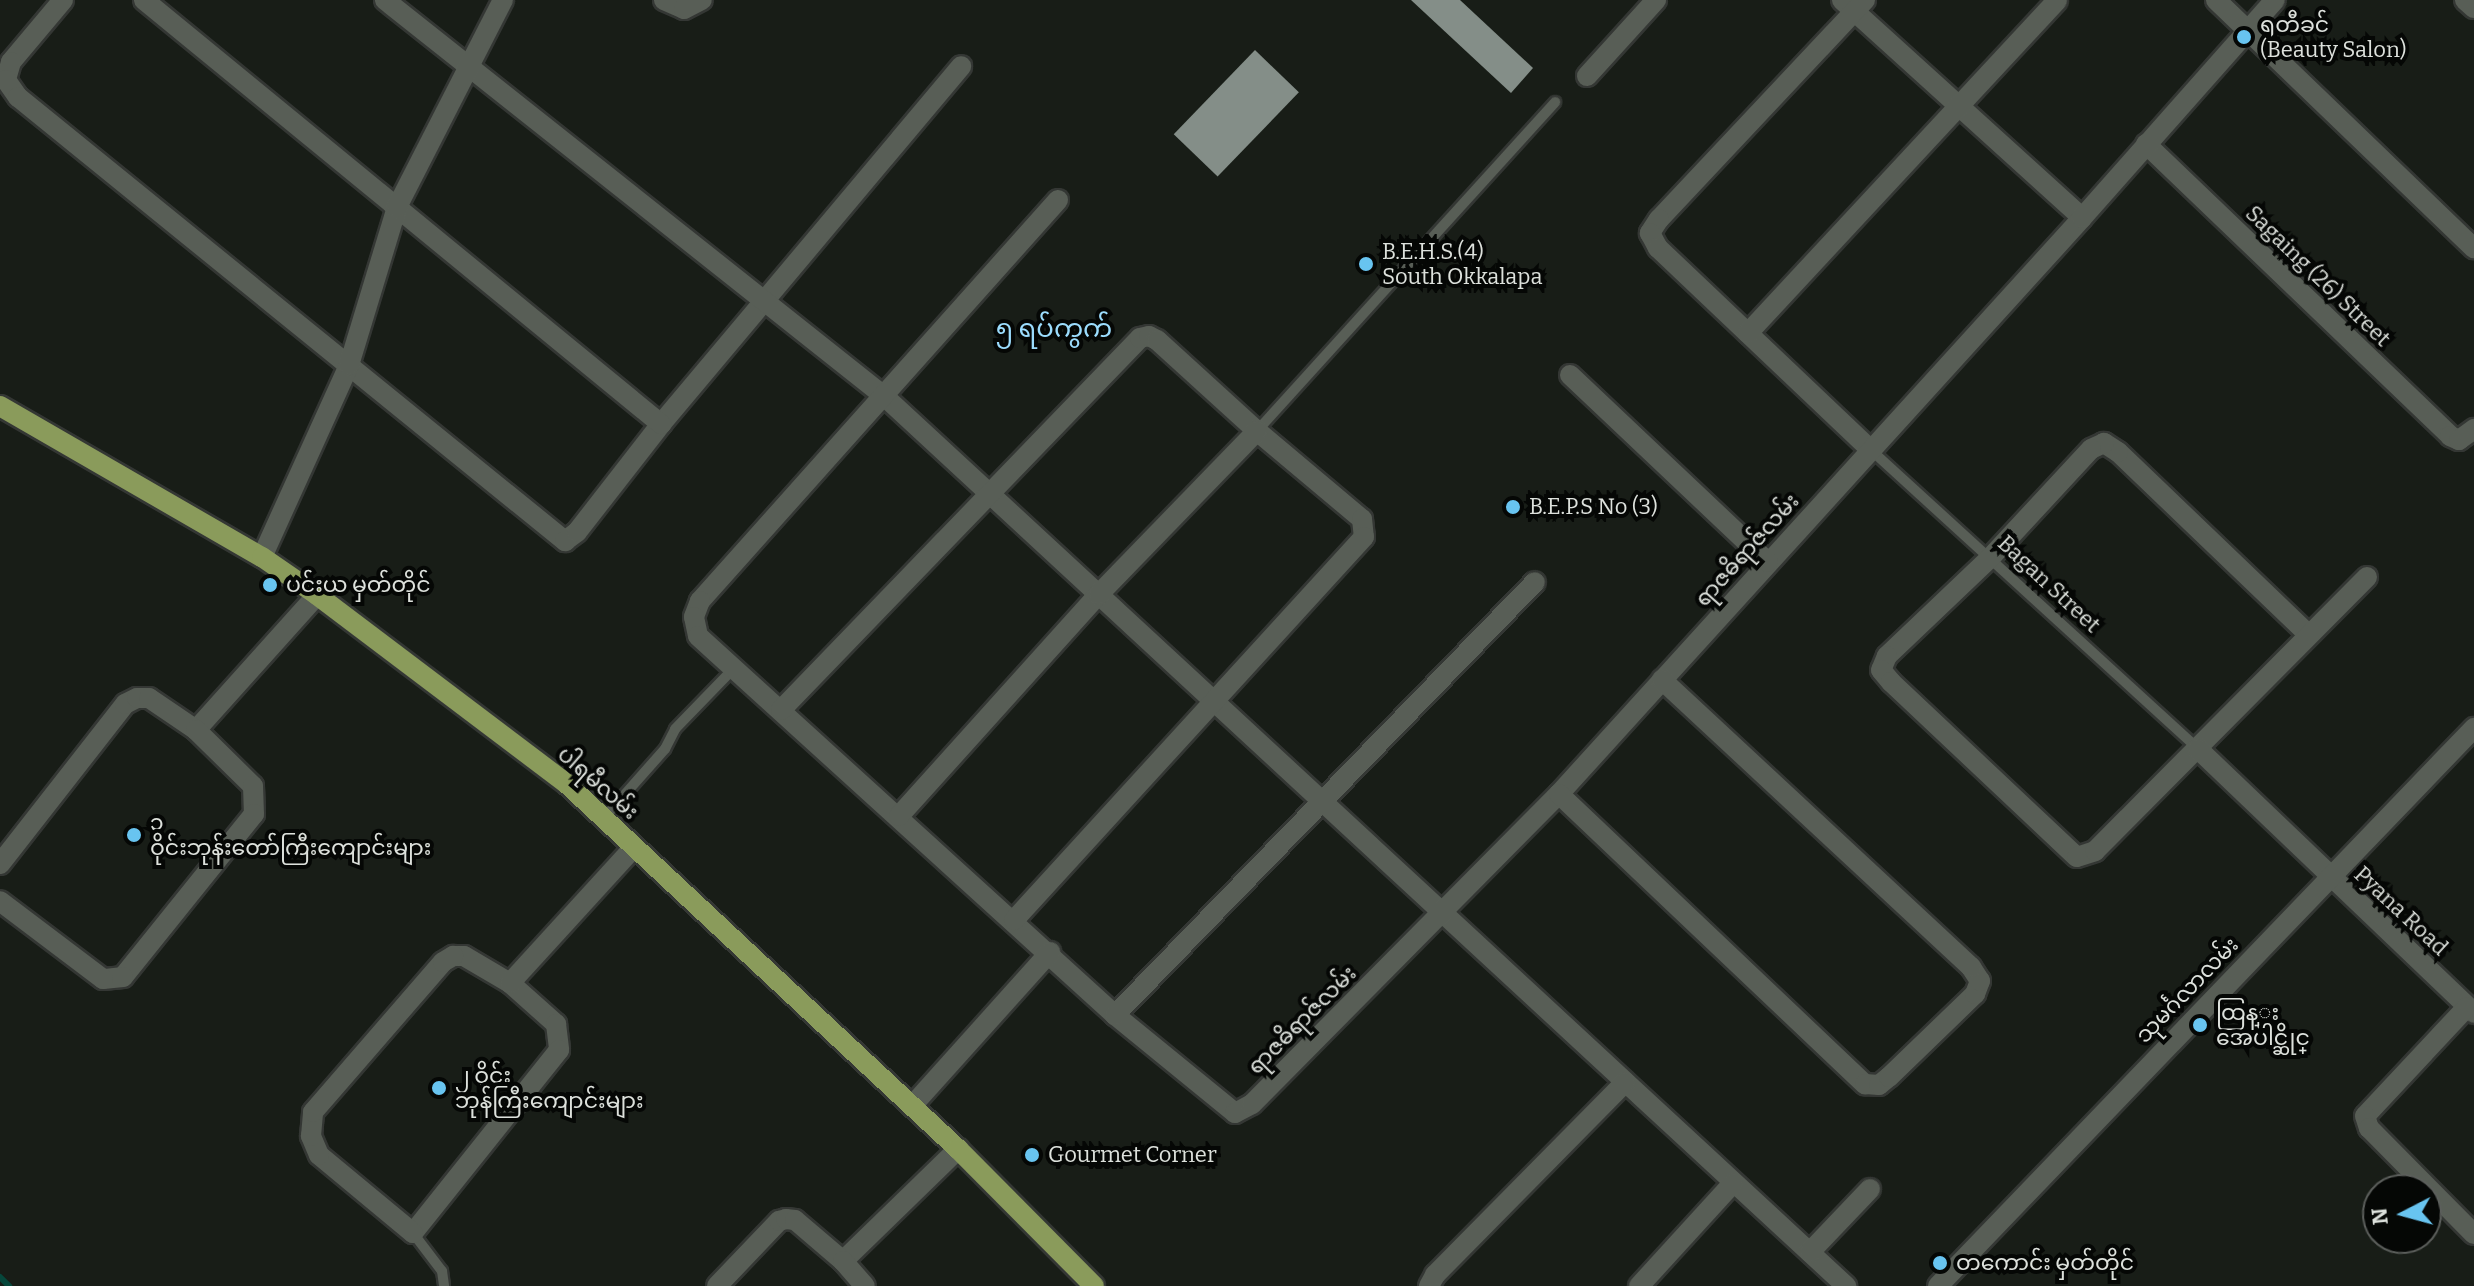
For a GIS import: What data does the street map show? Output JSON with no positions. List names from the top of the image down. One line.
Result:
{"streets":{"main road":["ပါရမီလမ်း"],"street":["Sagaing (26) Street","ရာဇဓိရာဇ်လမ်း","Pyana Road","သုမင်္ဂလာလမ်း"],"lane":["Bagan Street"]},"crossings":[["Sagaing (26) Street","ရာဇဓိရာဇ်လမ်း"],["ရာဇဓိရာဇ်လမ်း","Bagan Street"],["Bagan Street","Pyana Road"],["Pyana Road","သုမင်္ဂလာလမ်း"]],"districts":["၅ ရပ်ကွက်"],"places":["ရတီခင် (Beauty Salon)","B.E.H.S.(4) South Okkalapa","B.E.P.S No (3)","ပင်းယ မှတ်တိုင်","၃ ဝိုင်းဘုန်းတော်ကြီးကျောင်းများ","ထြန္း အေပါင္ဆိုင္","၂ ဝိုင်း ဘုန်ကြီးကျောင်းများ","Gourmet Corner","တကောင်း မှတ်တိုင်"],"north":"left"}
